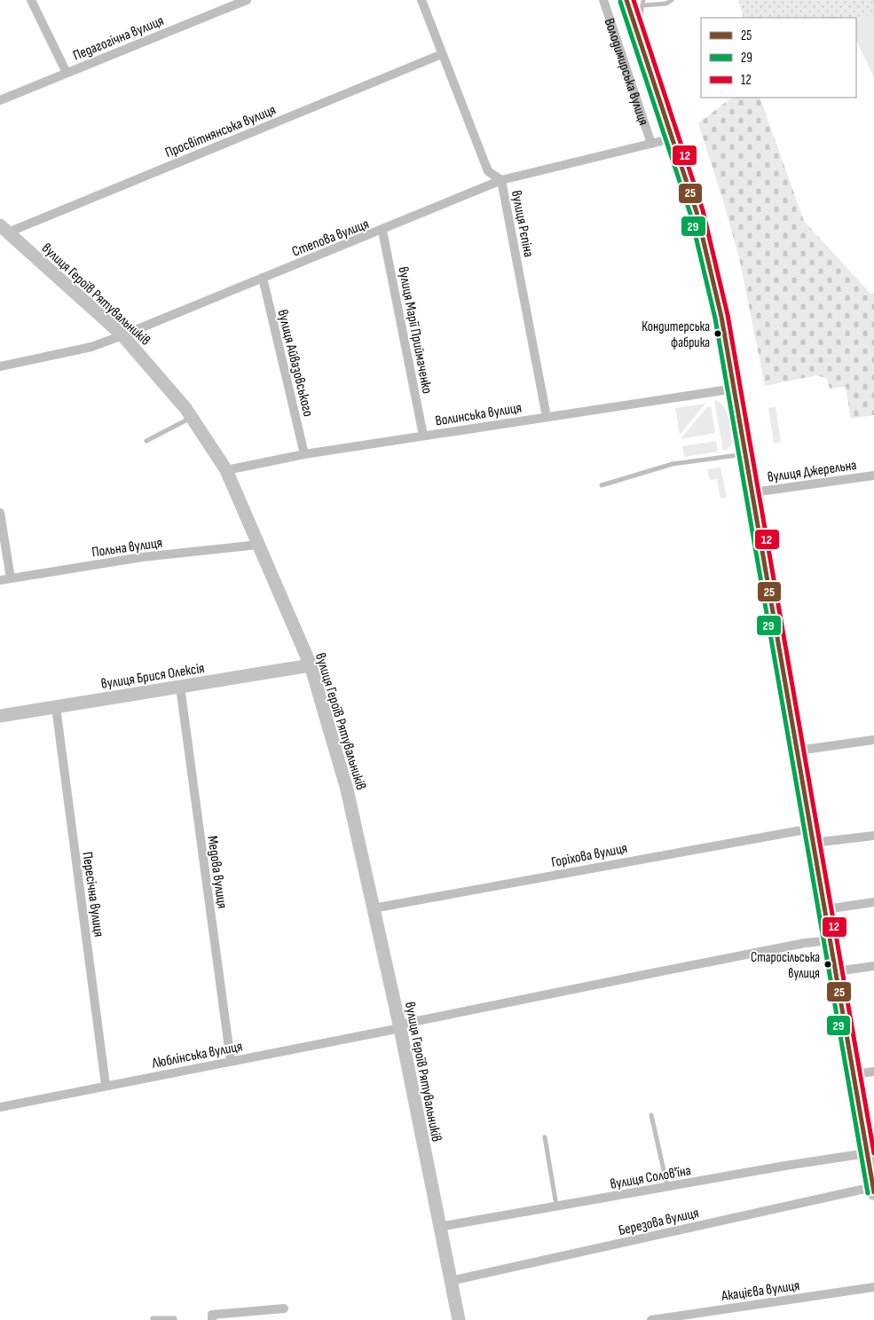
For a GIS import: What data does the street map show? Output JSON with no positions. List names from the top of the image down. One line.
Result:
{"streets":{"main road":["Володимирська вулиця"],"street":["Педагогічна вулиця","Просвітнянська вулиця","вулиця Рєпіна","Степова вулиця","вулиця Героїв Рятувальників","вулиця Марії Приймаченко","вулиця Айвазовського","Волинська вулиця","вулиця Джерельна","Польна вулиця","вулиця Брися Олексія","Горіхова вулиця","Медова вулиця","Пересічна вулиця","Люблінська вулиця","вулиця Солов'їна","Березова вулиця","Акацієва вулиця"]},"crossings":[["Володимирська вулиця","Степова вулиця"],["Володимирська вулиця","Волинська вулиця"],["Володимирська вулиця","вулиця Джерельна"],["Володимирська вулиця","Горіхова вулиця"],["Володимирська вулиця","вулиця Солов'їна"],["Володимирська вулиця","Березова вулиця"],["Просвітнянська вулиця","вулиця Рєпіна"],["Просвітнянська вулиця","вулиця Героїв Рятувальників"],["вулиця Рєпіна","Степова вулиця"],["вулиця Рєпіна","Волинська вулиця"],["Степова вулиця","вулиця Героїв Рятувальників"],["Степова вулиця","вулиця Марії Приймаченко"],["Степова вулиця","вулиця Айвазовського"],["вулиця Героїв Рятувальників","Волинська вулиця"],["вулиця Героїв Рятувальників","Польна вулиця"],["вулиця Героїв Рятувальників","вулиця Брися Олексія"],["вулиця Героїв Рятувальників","Горіхова вулиця"],["вулиця Героїв Рятувальників","Люблінська вулиця"],["вулиця Героїв Рятувальників","вулиця Солов'їна"],["вулиця Героїв Рятувальників","Березова вулиця"],["вулиця Марії Приймаченко","Волинська вулиця"],["вулиця Айвазовського","Волинська вулиця"],["вулиця Брися Олексія","Медова вулиця"],["вулиця Брися Олексія","Пересічна вулиця"],["Медова вулиця","Люблінська вулиця"],["Пересічна вулиця","Люблінська вулиця"]],"places":["Кондитерська фабрика","Старосільська вулиця"],"lines":["transit line 25","transit line 12","transit line 29"],"legend":["25","29","12"]}
